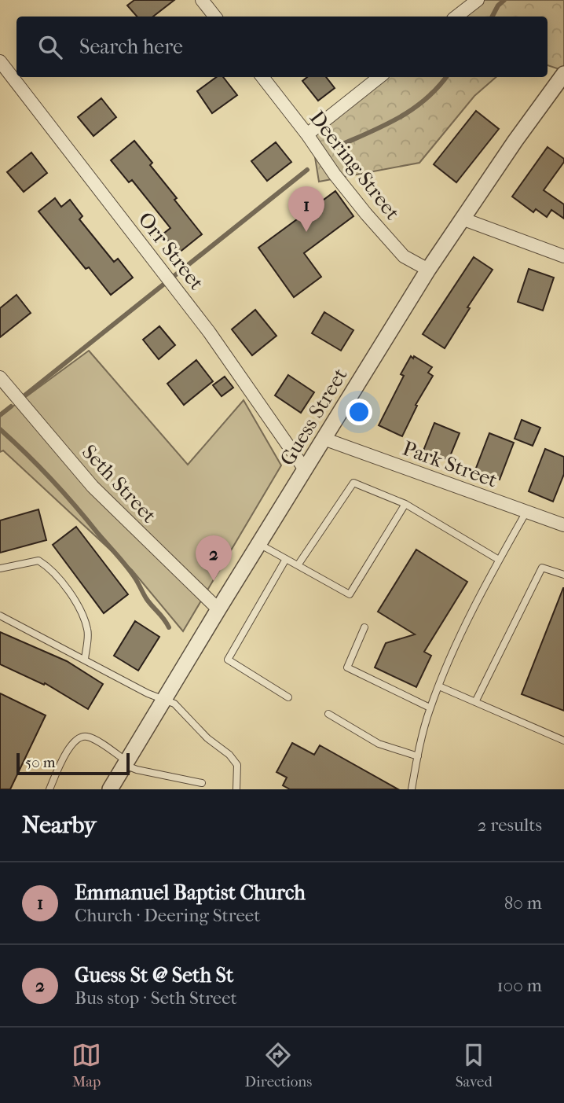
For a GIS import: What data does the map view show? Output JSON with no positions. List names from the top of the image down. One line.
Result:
{"streets":{"street":["Deering Street","Orr Street","Guess Street","Park Street","Seth Street"]},"crossings":[["Deering Street","Guess Street"],["Orr Street","Guess Street"],["Guess Street","Park Street"],["Guess Street","Seth Street"]],"scale_bar":"50 m","page":{"search":"Search here","pins":["1","2"],"scale":"50 m","heading":["Nearby","2 results"],"list":[{"mark":"1","name":"Emmanuel Baptist Church","note":"Church · Deering Street","value":"80 m"},{"mark":"2","name":"Guess St @ Seth St","note":"Bus stop · Seth Street","value":"100 m"}],"nav":["Map","Directions","Saved"]}}
